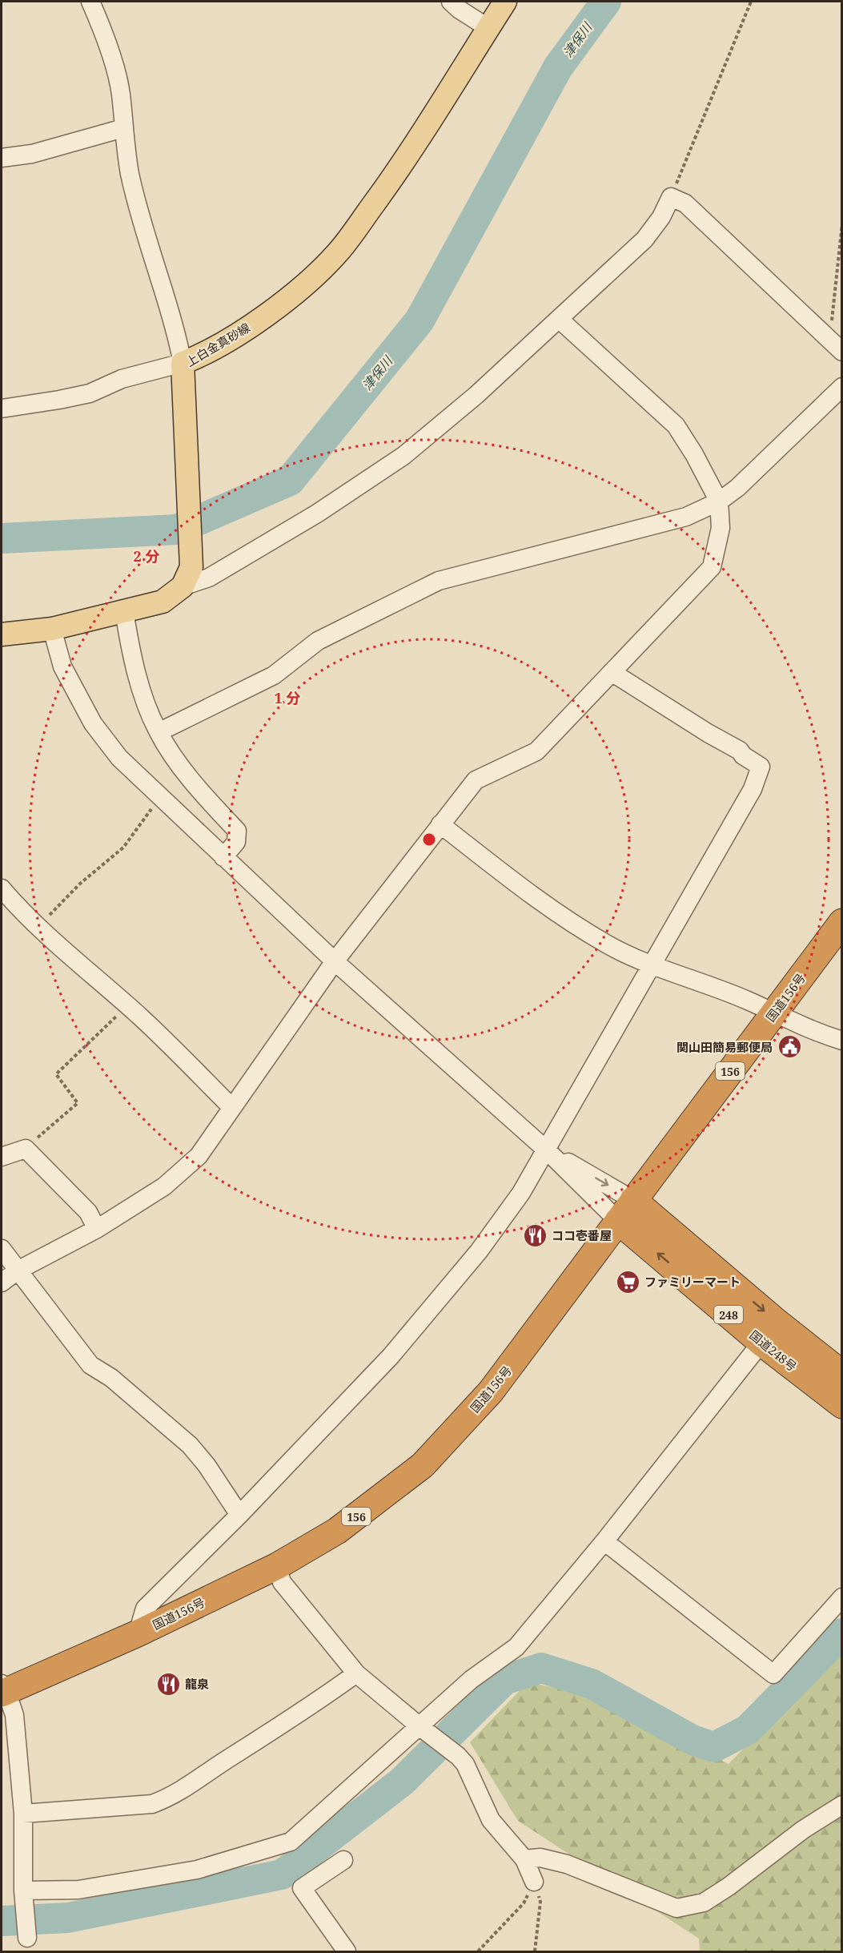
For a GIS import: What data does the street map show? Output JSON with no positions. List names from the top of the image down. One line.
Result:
{"streets":{"highway":["国道156号","156","248","国道248号"],"main road":["上白金真砂線"]},"crossings":[["国道156号","国道248号"]],"water":["津保川"],"places":{"public building":["関山田簡易郵便局"],"restaurant":["ココ壱番屋","龍泉"],"supermarket":["ファミリーマート"]},"rings":["2 分","1 分"]}
